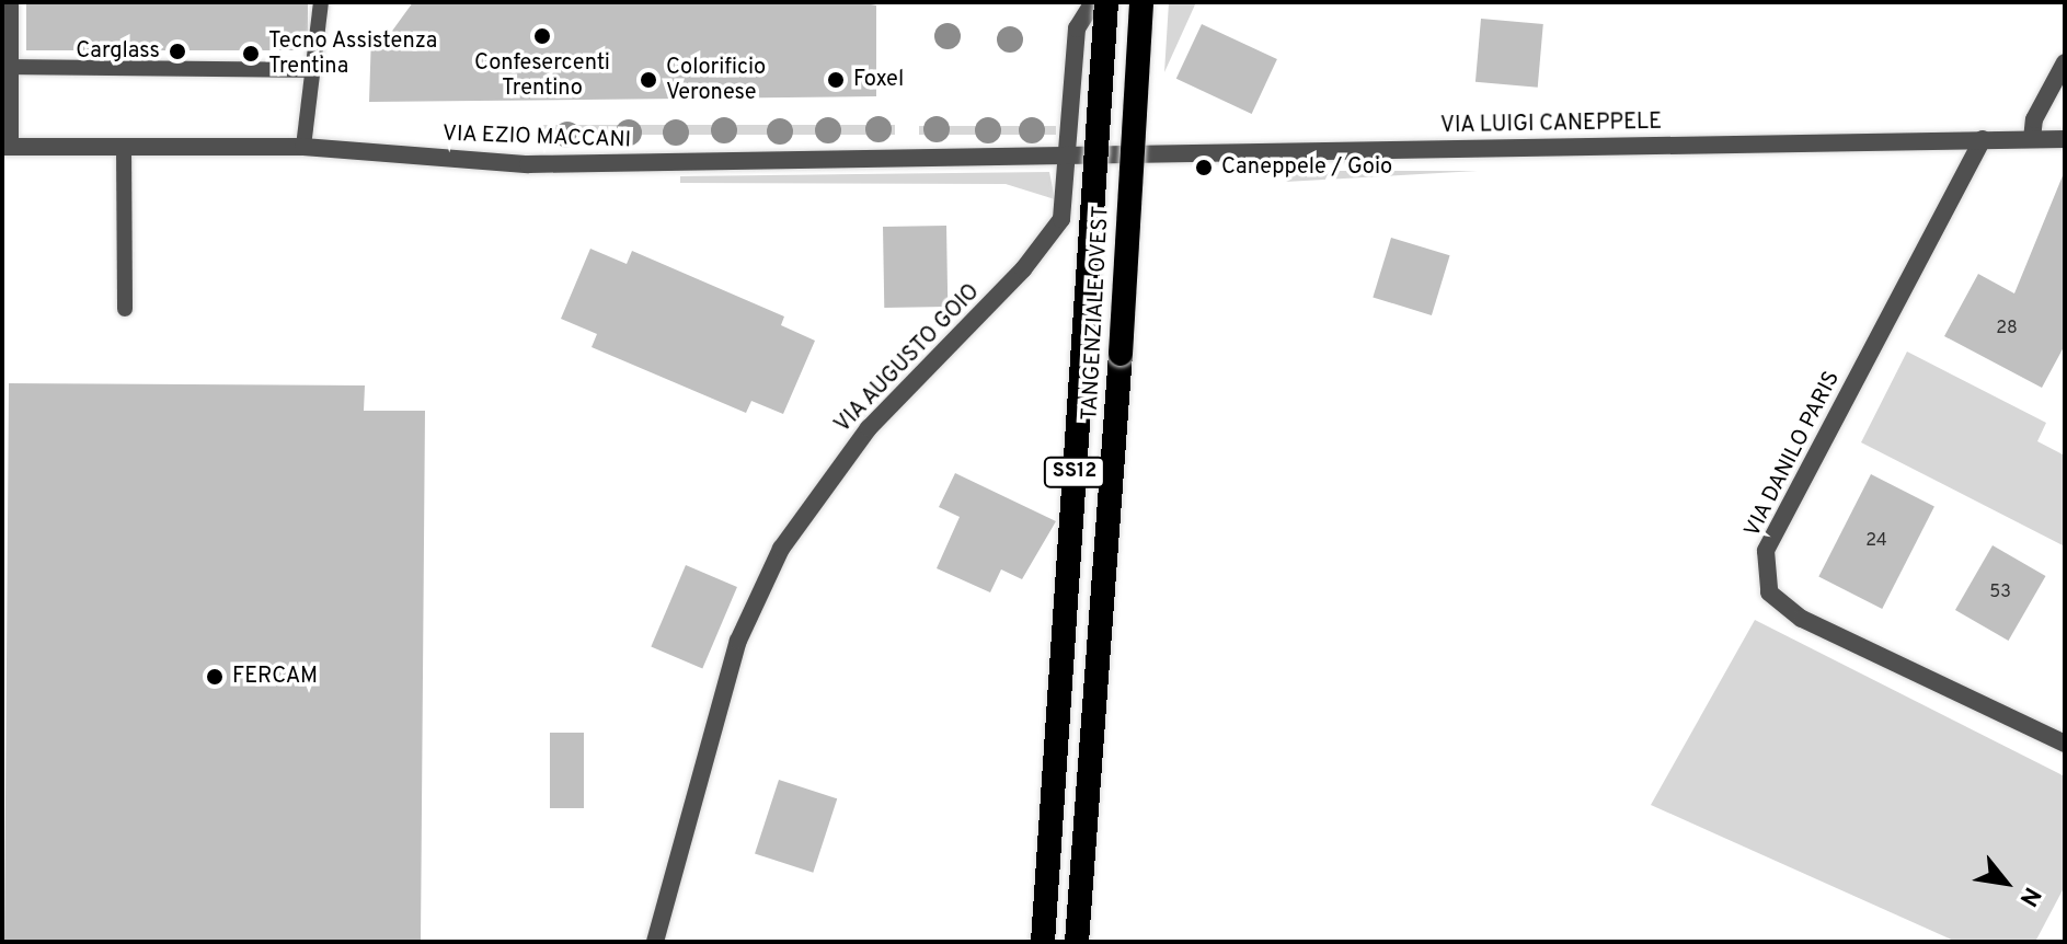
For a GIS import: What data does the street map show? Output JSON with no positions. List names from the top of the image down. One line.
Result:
{"streets":{"highway":["TANGENZIALE OVEST","SS12"],"street":["VIA LUIGI CANEPPELE","VIA EZIO MACCANI","VIA AUGUSTO GOIO","VIA DANILO PARIS"]},"crossings":[["VIA LUIGI CANEPPELE","VIA EZIO MACCANI"],["VIA LUIGI CANEPPELE","VIA AUGUSTO GOIO"],["VIA LUIGI CANEPPELE","VIA DANILO PARIS"],["VIA EZIO MACCANI","VIA AUGUSTO GOIO"]],"places":["Confesercenti Trentino","Carglass","Tecno Assistenza Trentina","Colorificio Veronese","Foxel","Caneppele / Goio","FERCAM"],"house_numbers":["28","24","53"],"north":"bottom right"}
